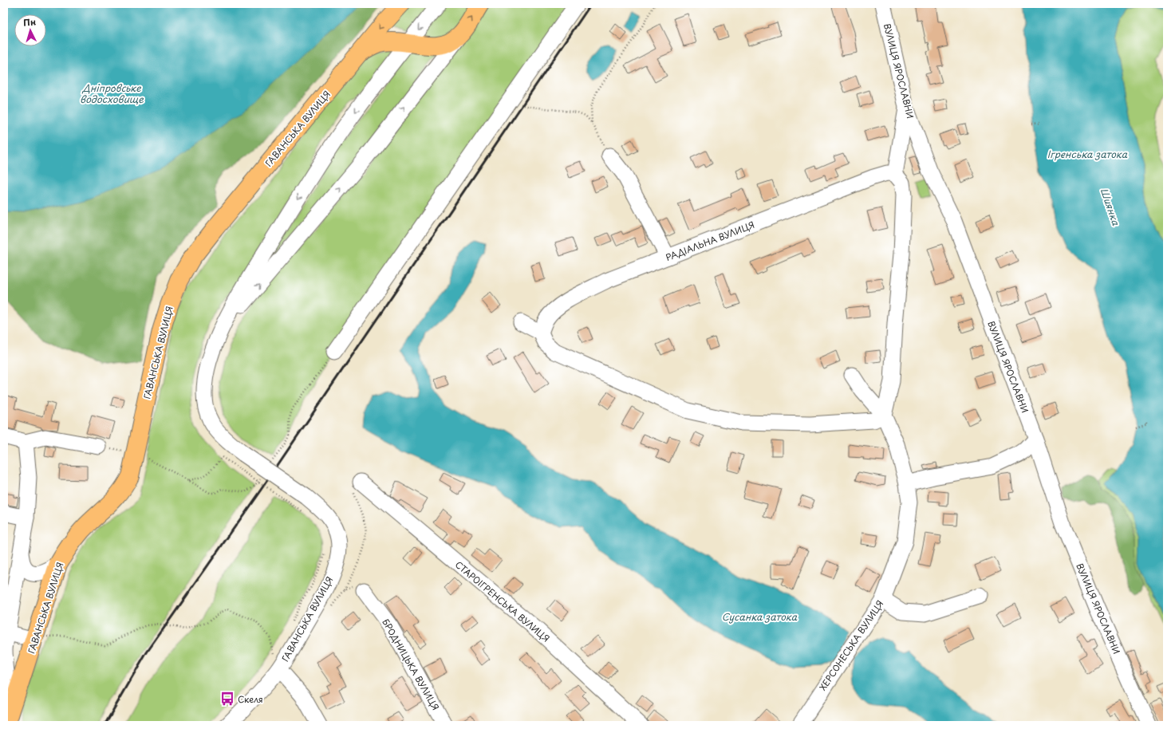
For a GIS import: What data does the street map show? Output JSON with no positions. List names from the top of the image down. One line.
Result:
{"streets":{"main road":["ГАВАНСЬКА ВУЛИЦЯ"],"street":["ВУЛИЦЯ ЯРОСЛАВНИ","РАДІАЛЬНА ВУЛИЦЯ","СТАРОІГРЕНСЬКА ВУЛИЦЯ","ХЕРСОНЕСЬКА ВУЛИЦЯ","БРОДНИЦЬКА ВУЛИЦЯ"]},"water":["Дніпровське водосховище","Ігренська затока","Шиянка","Сусанка затока"],"places":{"bus stop":["Скеля"]},"north":"top"}
